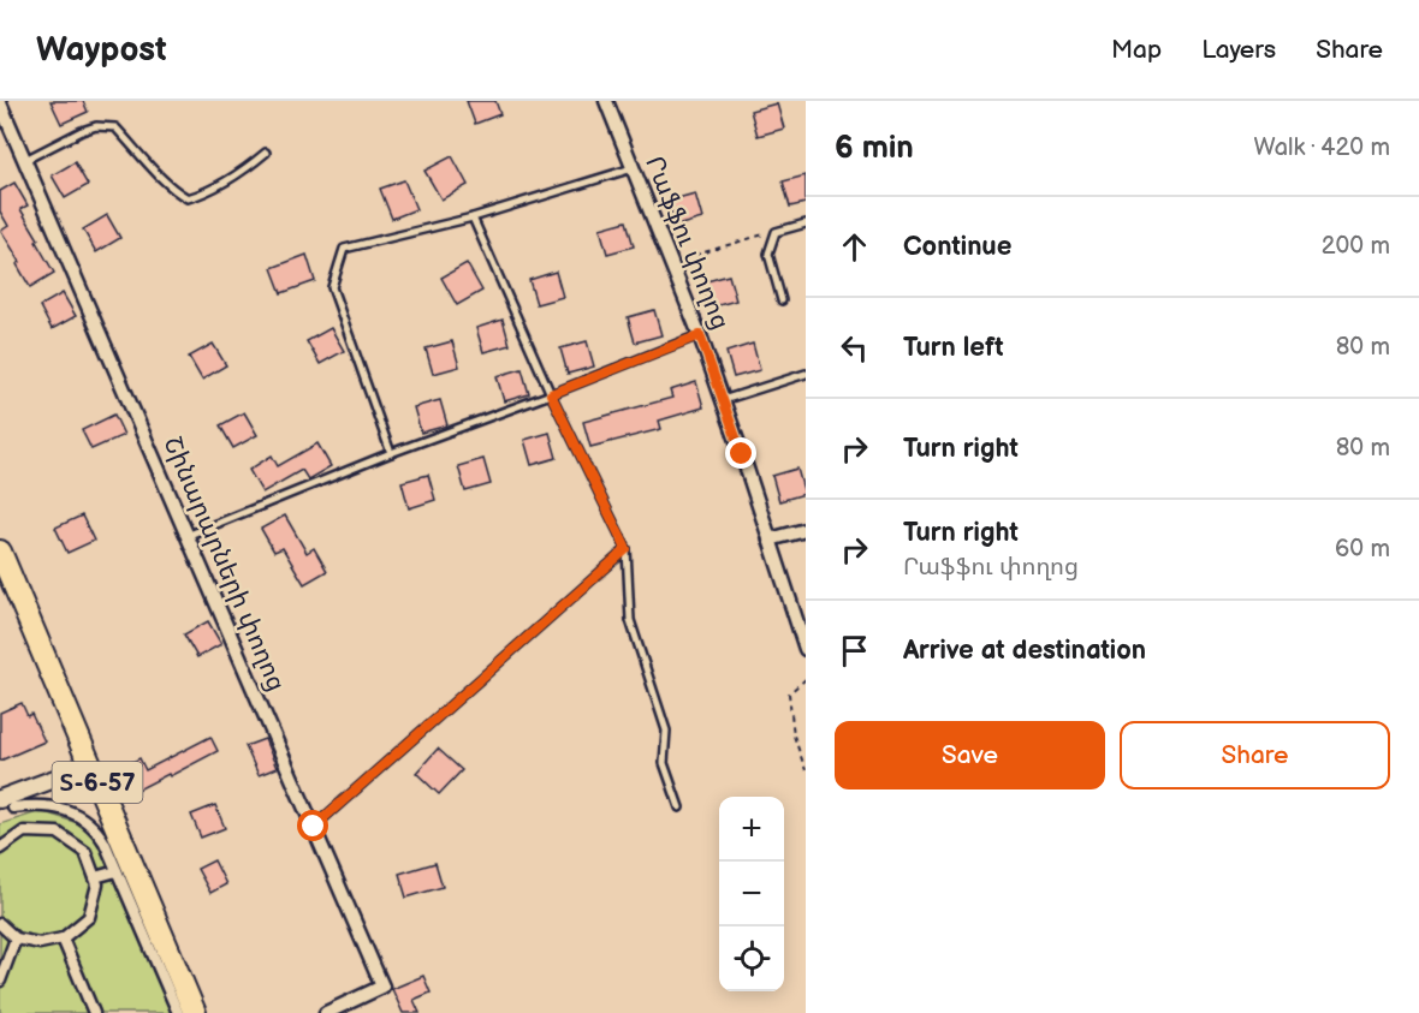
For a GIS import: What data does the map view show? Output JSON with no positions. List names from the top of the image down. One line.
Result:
{"streets":{"main road":["Տ-6-57"],"street":["Րաֆֆու փողոց","Շինարարների փողոց"]},"page":{"header":"Waypost","nav":["Map","Layers","Share"],"heading":["6 min","Walk · 420 m"],"list":[["Continue","200 m"],["Turn left","80 m"],["Turn right","80 m"],["Turn right","Րաֆֆու փողոց","60 m"],"Arrive at destination"],"buttons":["Save","Share"],"map_buttons":["+","−"]}}
